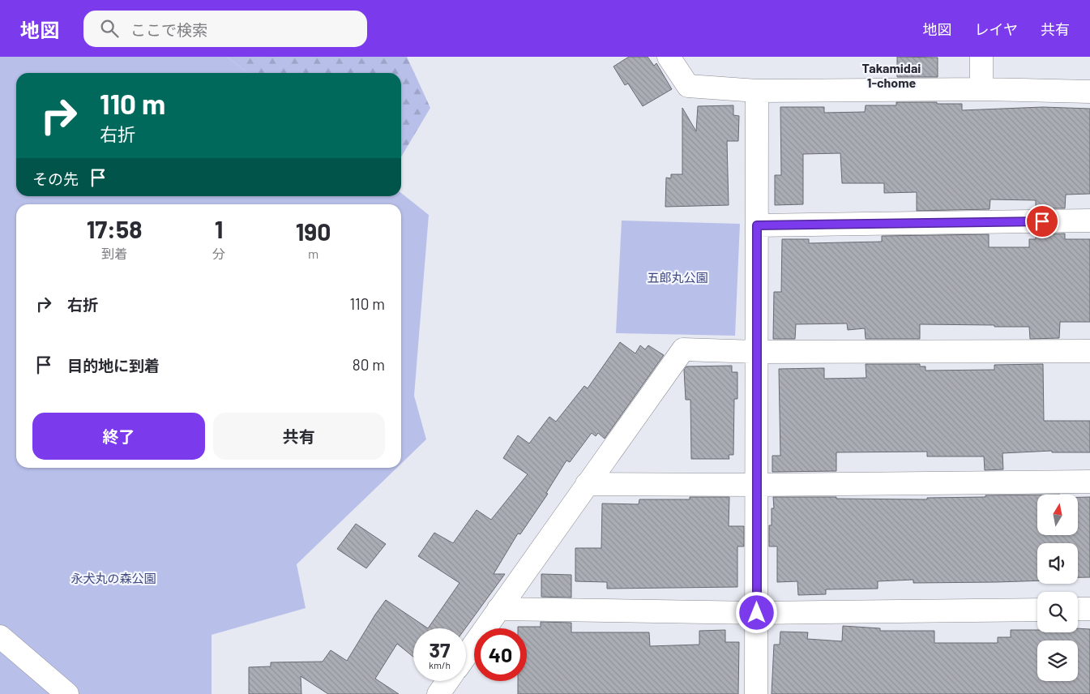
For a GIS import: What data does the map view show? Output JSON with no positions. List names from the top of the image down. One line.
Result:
{"districts":["Takamidai 1-chome"],"parks":["五郎丸公園","永犬丸の森公園"],"north":"top","page":{"header":"地図","search":"ここで検索","nav":["地図","レイヤ","共有"],"turn":["110 m","右折"],"then":"その先","eta":["17:58","到着","1","分","190","m"],"list":[{"name":"右折","value":"110 m"},{"name":"目的地に到着","value":"80 m"}],"buttons":["終了","共有"],"speed":"37 km/h","limit":"40"}}
